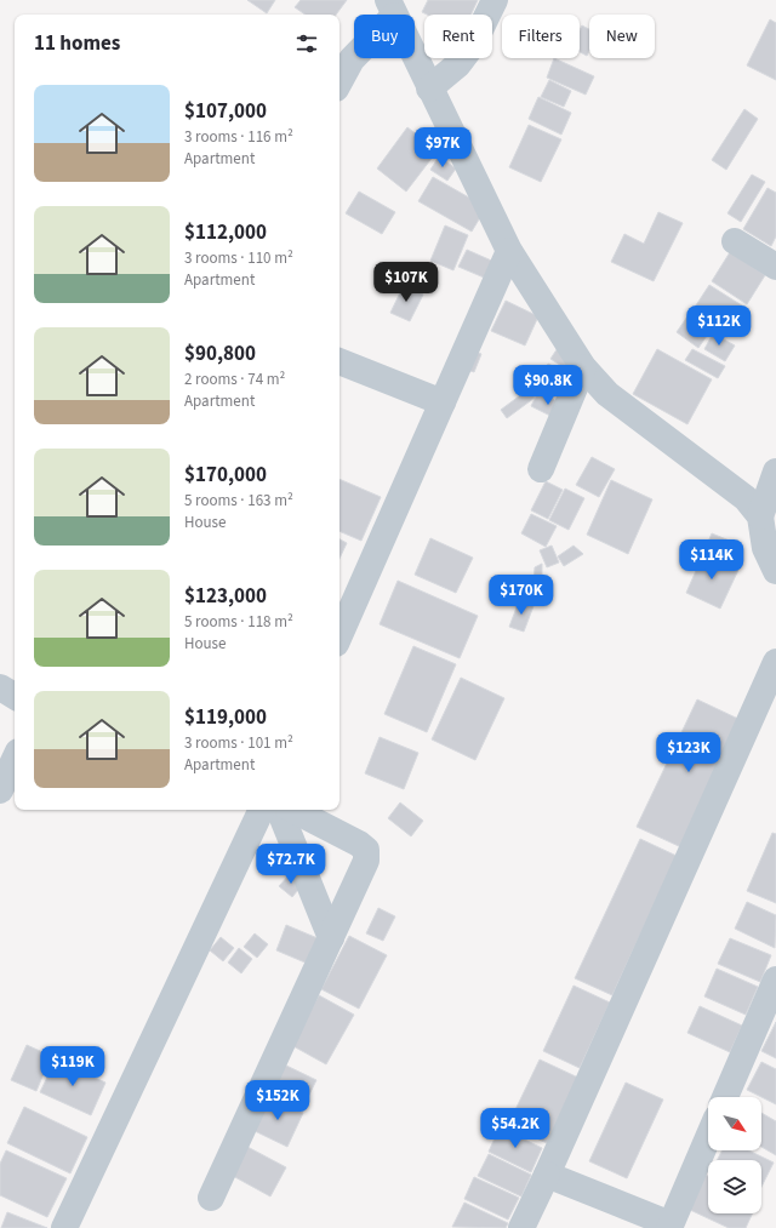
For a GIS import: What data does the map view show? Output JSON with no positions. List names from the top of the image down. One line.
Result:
{"north":"bottom right","page":{"chip":["Buy","Rent","Filters","New"],"heading":"11 homes","list":[{"name":"$107,000","note":"3 rooms · 116 m² · Apartment"},{"name":"$112,000","note":"3 rooms · 110 m² · Apartment"},{"name":"$90,800","note":"2 rooms · 74 m² · Apartment"},{"name":"$170,000","note":"5 rooms · 163 m² · House"},{"name":"$123,000","note":"5 rooms · 118 m² · House"},{"name":"$119,000","note":"3 rooms · 101 m² · Apartment"}],"price":["$97K","$107K","$112K","$90.8K","$114K","$170K","$123K","$72.7K","$119K","$152K","$54.2K"]}}
